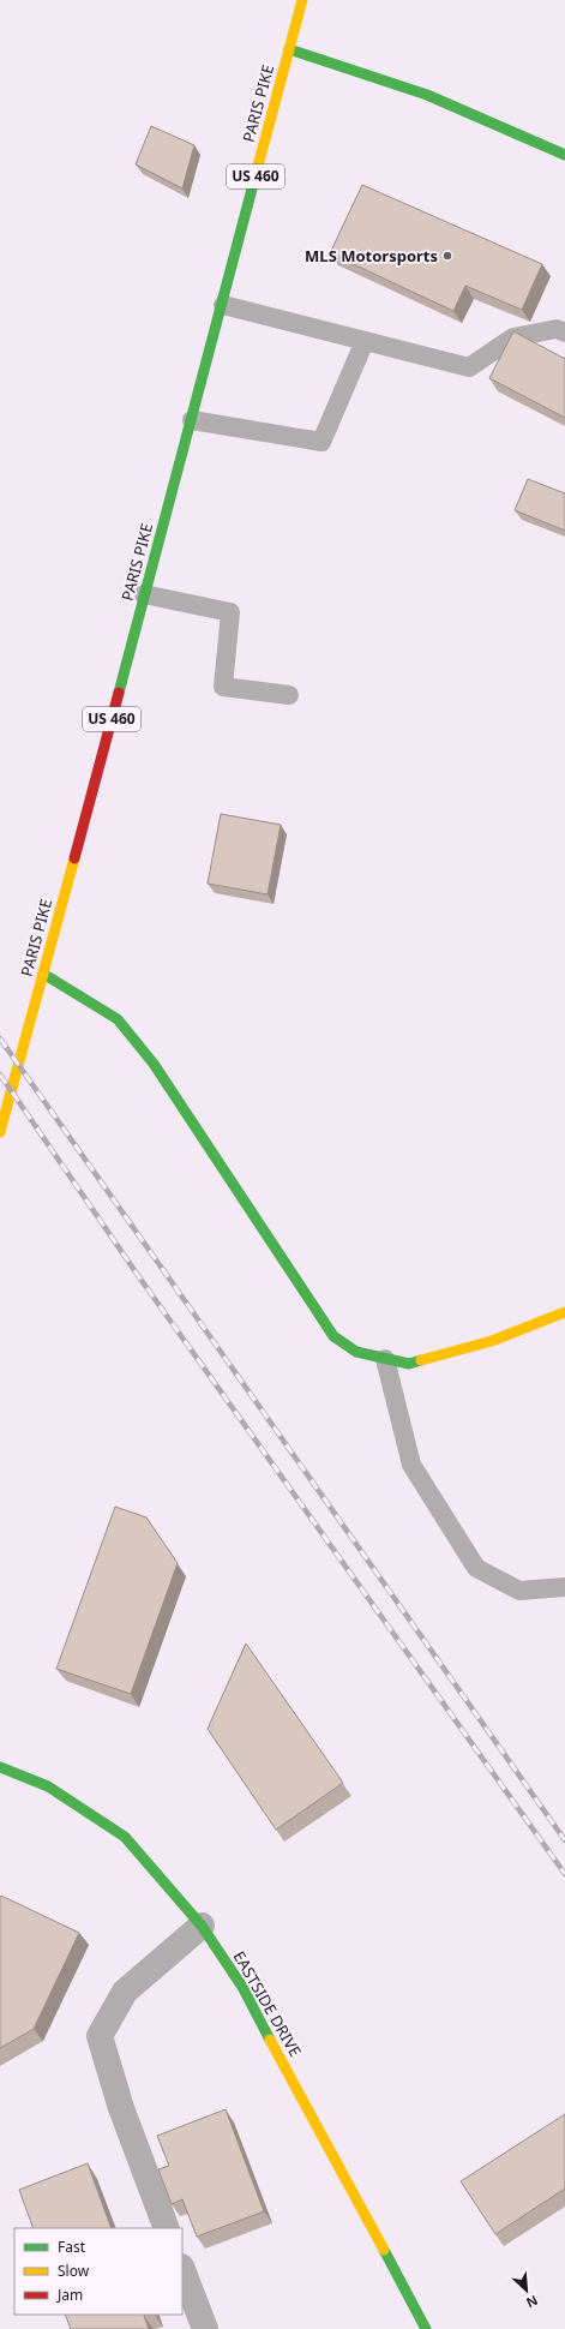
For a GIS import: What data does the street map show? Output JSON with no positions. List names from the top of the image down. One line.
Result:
{"streets":{"street":["PARIS PIKE","US 460","EASTSIDE DRIVE"]},"places":["MLS Motorsports"],"legend":["Fast","Slow","Jam"],"north":"bottom right"}
